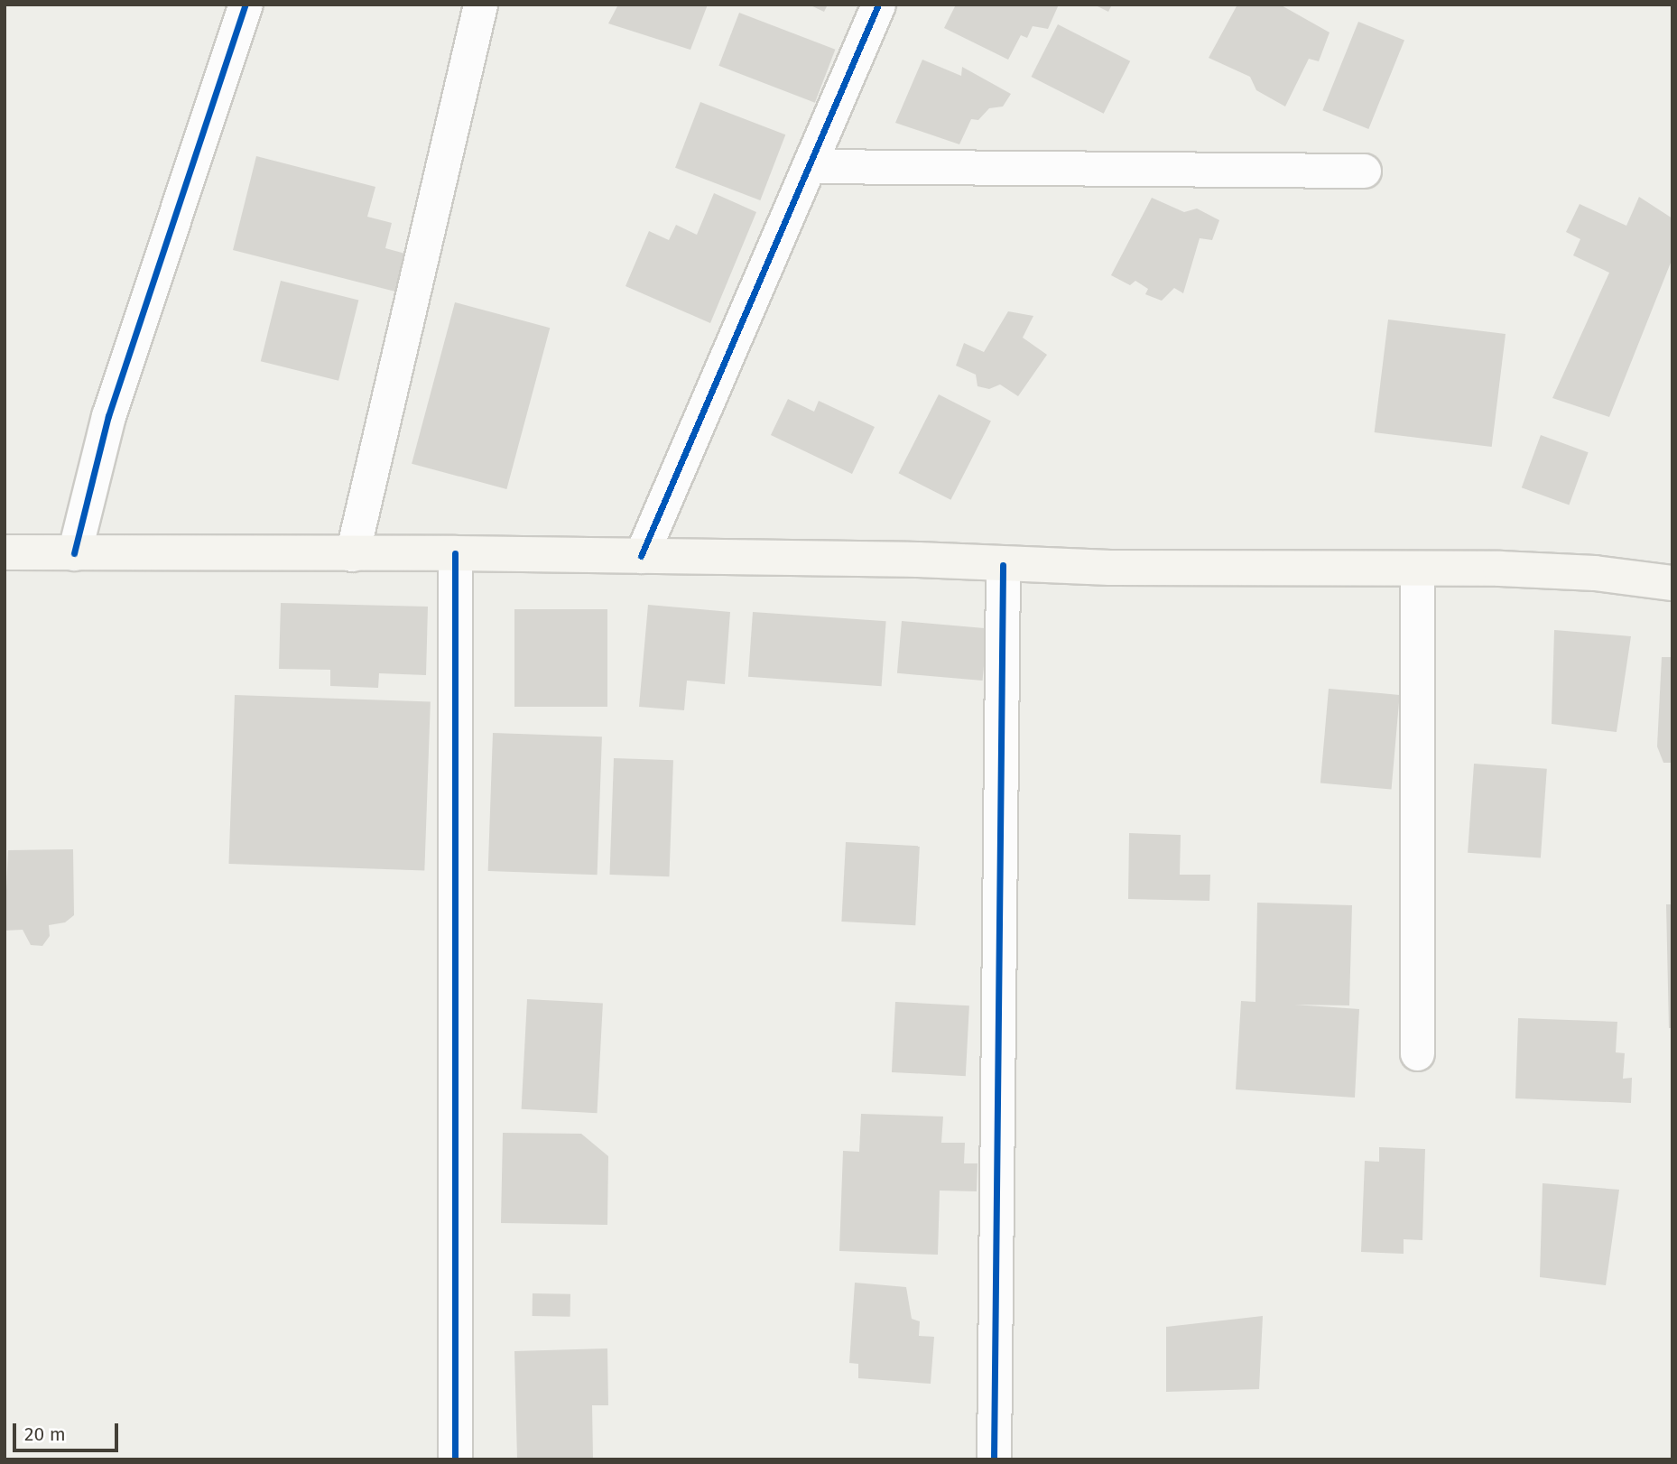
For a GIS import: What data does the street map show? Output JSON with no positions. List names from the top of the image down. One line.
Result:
{"scale_bar":"20 m"}
